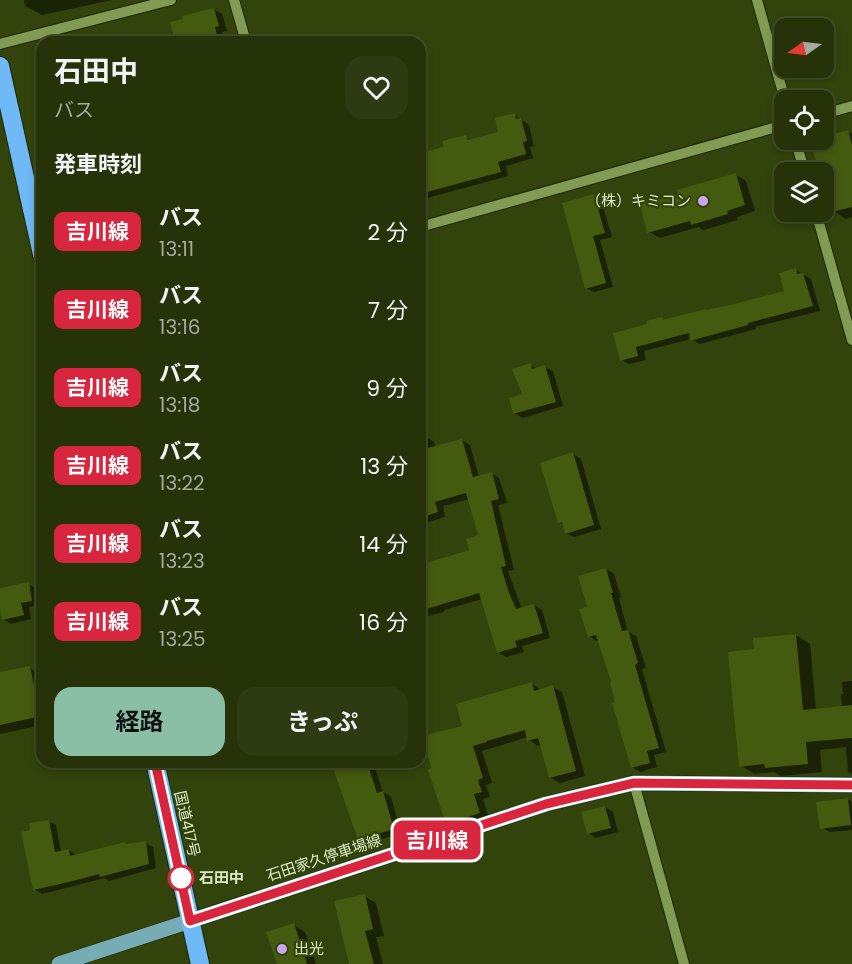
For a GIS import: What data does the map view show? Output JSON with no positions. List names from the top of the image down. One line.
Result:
{"streets":{"highway":["国道417号"],"main road":["石田家久停車場線"]},"crossings":[["国道417号","石田家久停車場線"]],"places":["（株）キミコン","石田中","出光"],"lines":["bus line 吉川線"],"north":"left","page":{"on_map":"吉川線","heading":[["石田中","バス"],"発車時刻"],"list":[{"mark":"吉川線","name":"バス","note":"13:11","value":"2 分"},{"mark":"吉川線","name":"バス","note":"13:16","value":"7 分"},{"mark":"吉川線","name":"バス","note":"13:18","value":"9 分"},{"mark":"吉川線","name":"バス","note":"13:22","value":"13 分"},{"mark":"吉川線","name":"バス","note":"13:23","value":"14 分"},{"mark":"吉川線","name":"バス","note":"13:25","value":"16 分"}],"buttons":["経路","きっぷ"]}}
